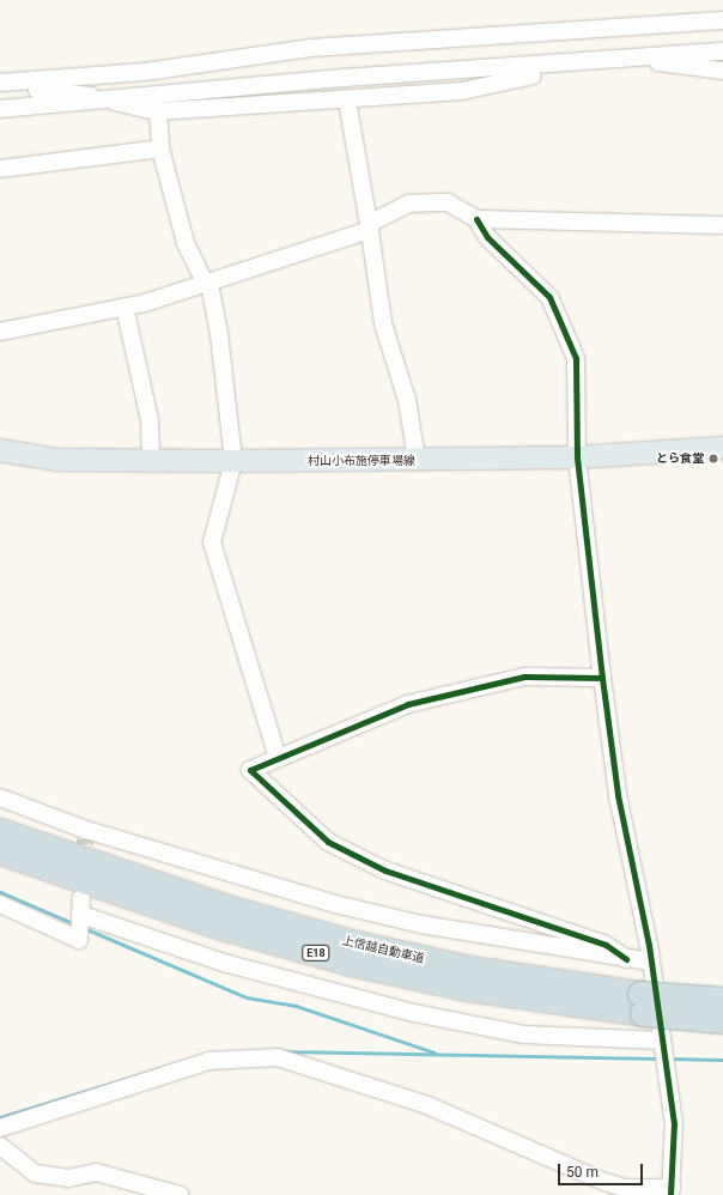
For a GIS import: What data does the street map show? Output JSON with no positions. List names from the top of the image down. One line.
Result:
{"streets":{"highway":["上信越自動車道","E18"],"main road":["村山小布施停車場線"]},"places":["とら食堂"],"scale_bar":"50 m"}
